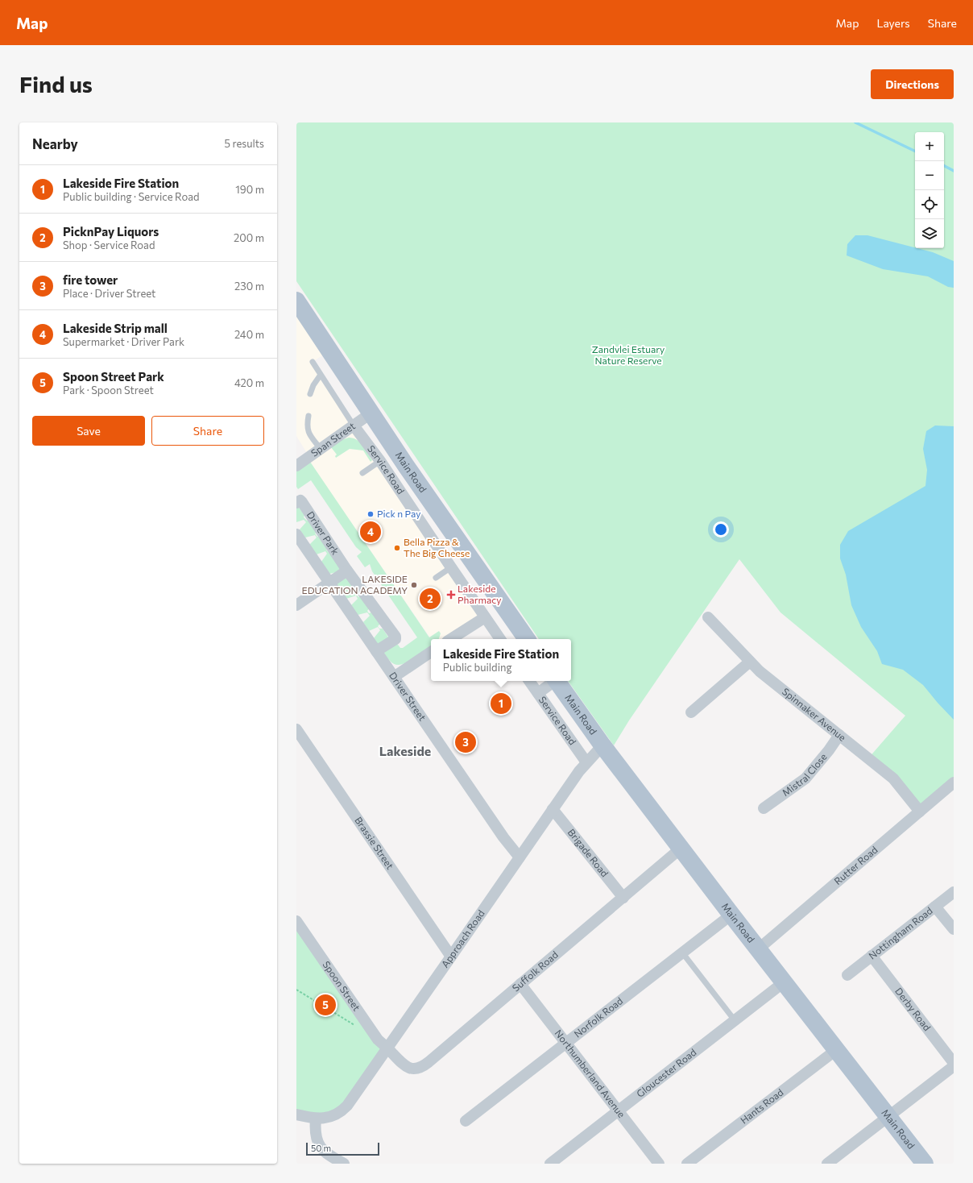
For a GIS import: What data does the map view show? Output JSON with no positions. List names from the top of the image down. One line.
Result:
{"streets":{"main road":["Main Road"],"street":["Span Street","Service Road","Driver Park","Driver Street","Spinnaker Avenue","Mistral Close","Brassie Street","Brigade Road","Rutter Road","Nottingham Road","Approach Road","Suffolk Road","Spoon Street","Derby Road","Norfolk Road","Gloucester Road","Northumberland Avenue","Hants Road"]},"crossings":[["Span Street","Service Road"],["Span Street","Main Road"],["Service Road","Approach Road"],["Main Road","Rutter Road"],["Main Road","Approach Road"],["Main Road","Suffolk Road"],["Main Road","Norfolk Road"],["Main Road","Gloucester Road"],["Main Road","Hants Road"],["Driver Park","Driver Street"],["Driver Street","Approach Road"],["Spinnaker Avenue","Mistral Close"],["Spinnaker Avenue","Rutter Road"],["Brassie Street","Approach Road"],["Brigade Road","Approach Road"],["Brigade Road","Suffolk Road"],["Nottingham Road","Derby Road"],["Approach Road","Suffolk Road"],["Approach Road","Spoon Street"],["Suffolk Road","Spoon Street"],["Suffolk Road","Northumberland Avenue"],["Norfolk Road","Northumberland Avenue"],["Gloucester Road","Northumberland Avenue"]],"districts":["Lakeside"],"parks":["Zandvlei Estuary Nature Reserve"],"places":{"other":["Pick n Pay","Bella Pizza & The Big Cheese","LAKESIDE EDUCATION ACADEMY"],"health":["Lakeside Pharmacy"]},"scale_bar":"50 m","page":{"header":"Map","nav":["Map","Layers","Share"],"buttons":["Directions",["Save","Share"]],"title":"Find us","heading":["Nearby","5 results"],"map_buttons":["+","−"],"list":[{"mark":"1","name":"Lakeside Fire Station","note":"Public building · Service Road","value":"190 m"},{"mark":"2","name":"PicknPay Liquors","note":"Shop · Service Road","value":"200 m"},{"mark":"3","name":"fire tower","note":"Place · Driver Street","value":"230 m"},{"mark":"4","name":"Lakeside Strip mall","note":"Supermarket · Driver Park","value":"240 m"},{"mark":"5","name":"Spoon Street Park","note":"Park · Spoon Street","value":"420 m"}],"pins":["4","2","1","3","5"],"popup":["Lakeside Fire Station","Public building"],"scale":"50 m"}}
